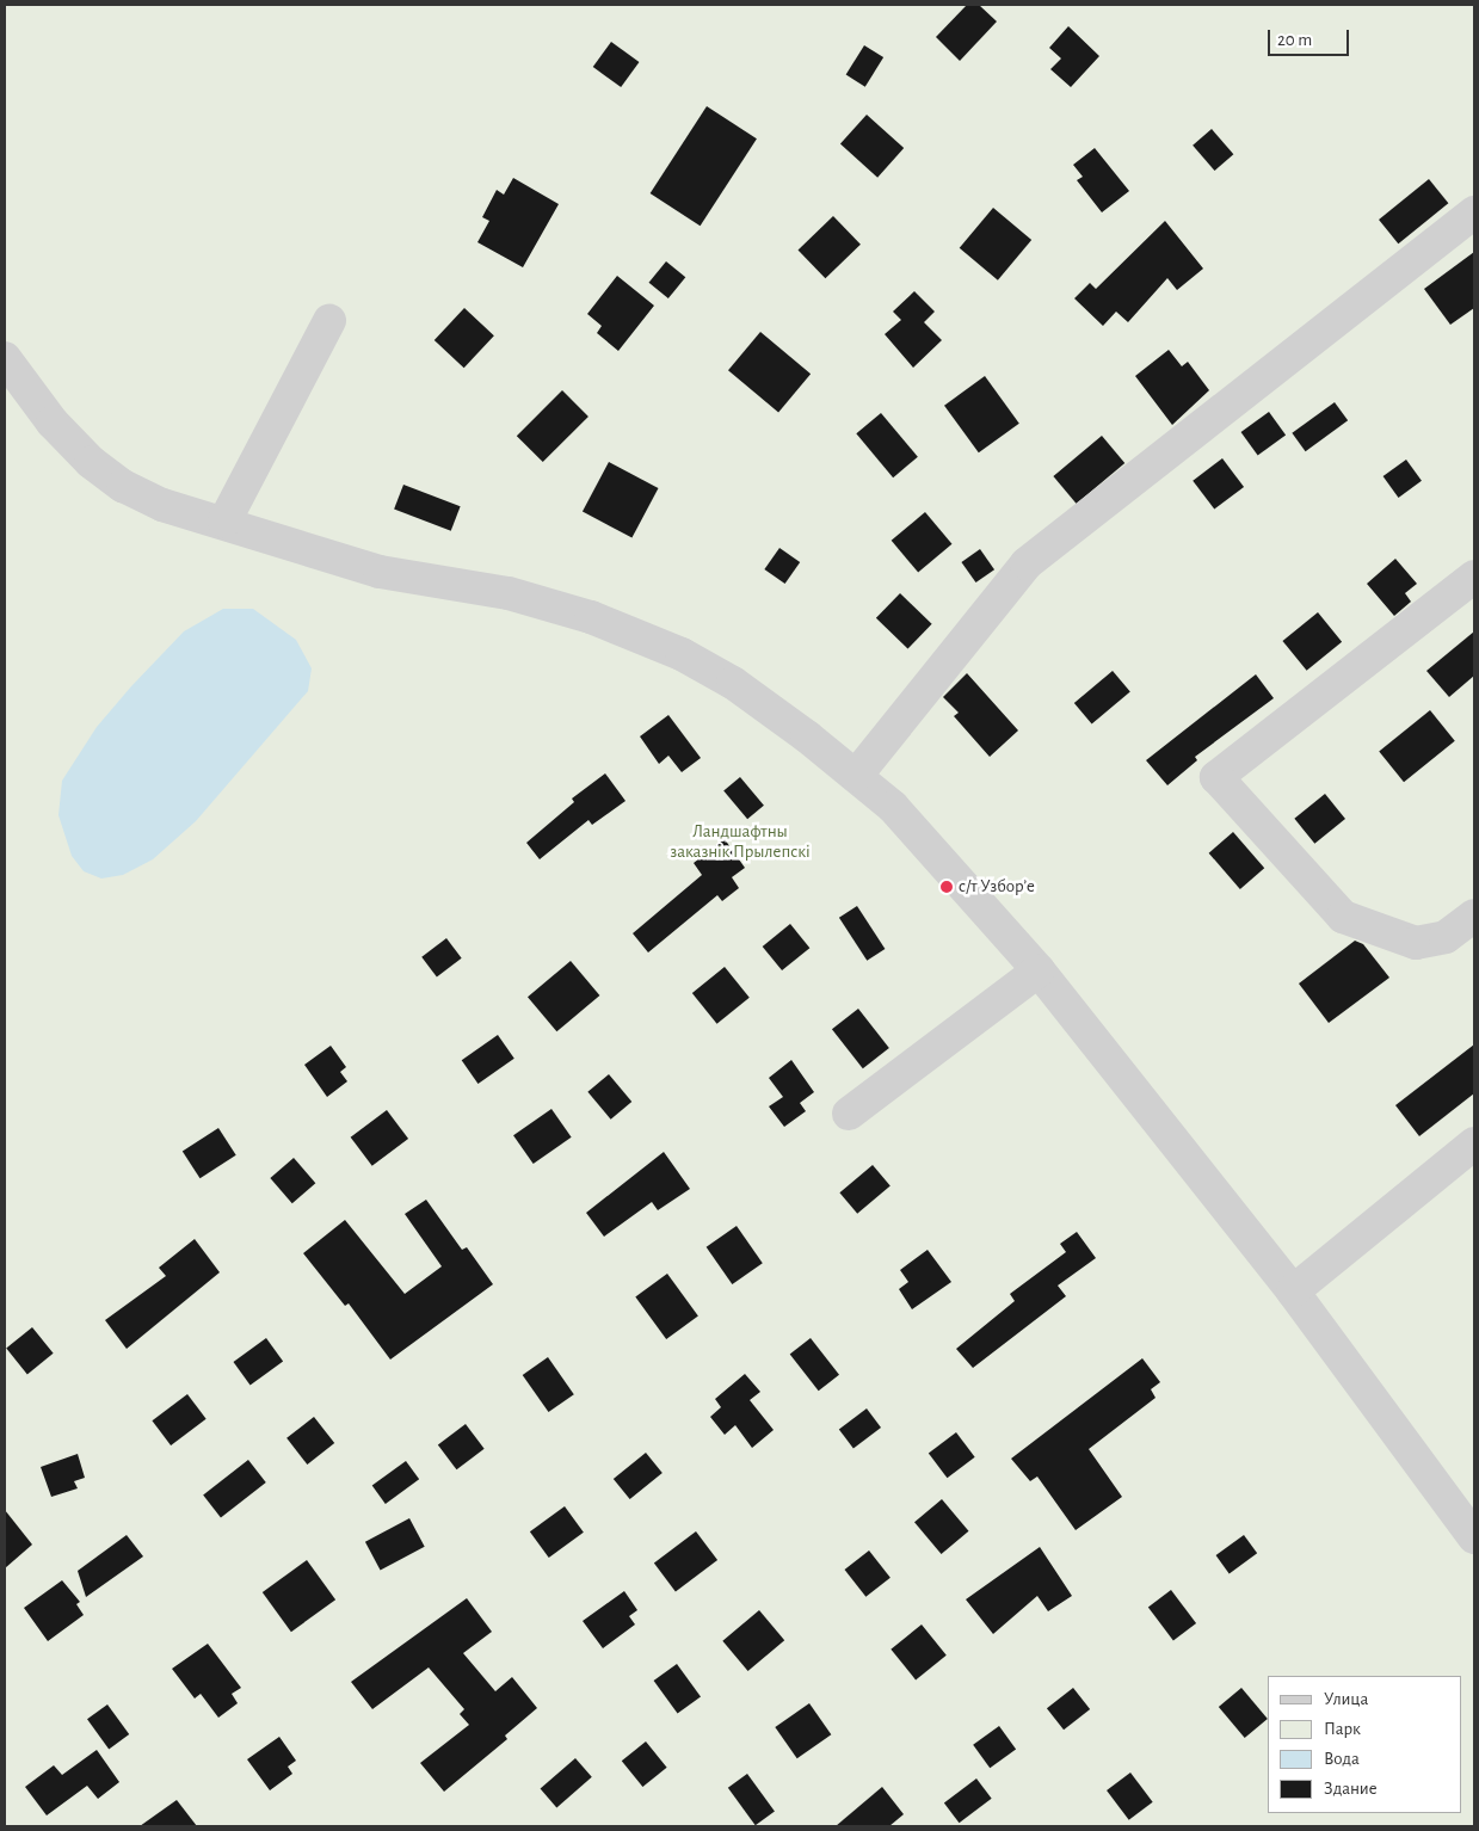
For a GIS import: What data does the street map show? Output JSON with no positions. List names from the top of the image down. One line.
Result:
{"parks":["Ландшафтны заказнік Прылепскі"],"places":["с/т Узборʼе"],"legend":["Улица","Парк","Вода","Здание"],"scale_bar":"20 m"}
